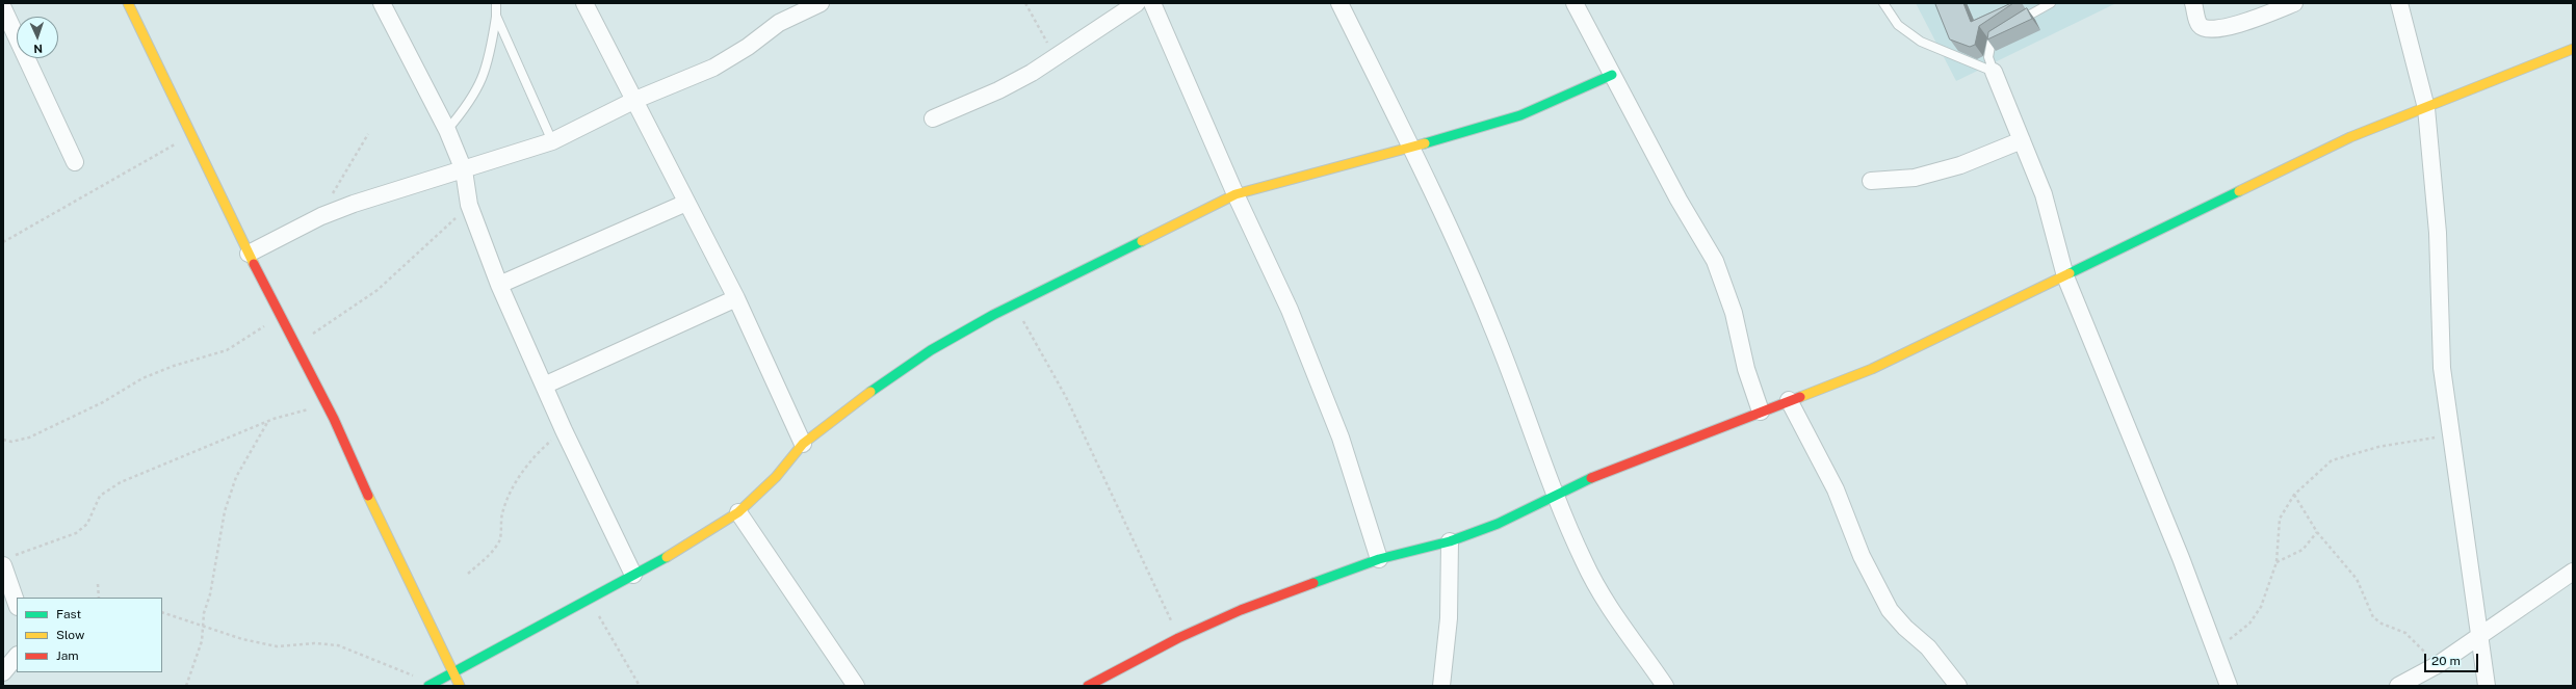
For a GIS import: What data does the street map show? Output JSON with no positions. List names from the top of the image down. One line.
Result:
{"legend":["Fast","Slow","Jam"],"scale_bar":"20 m","north":"bottom"}
